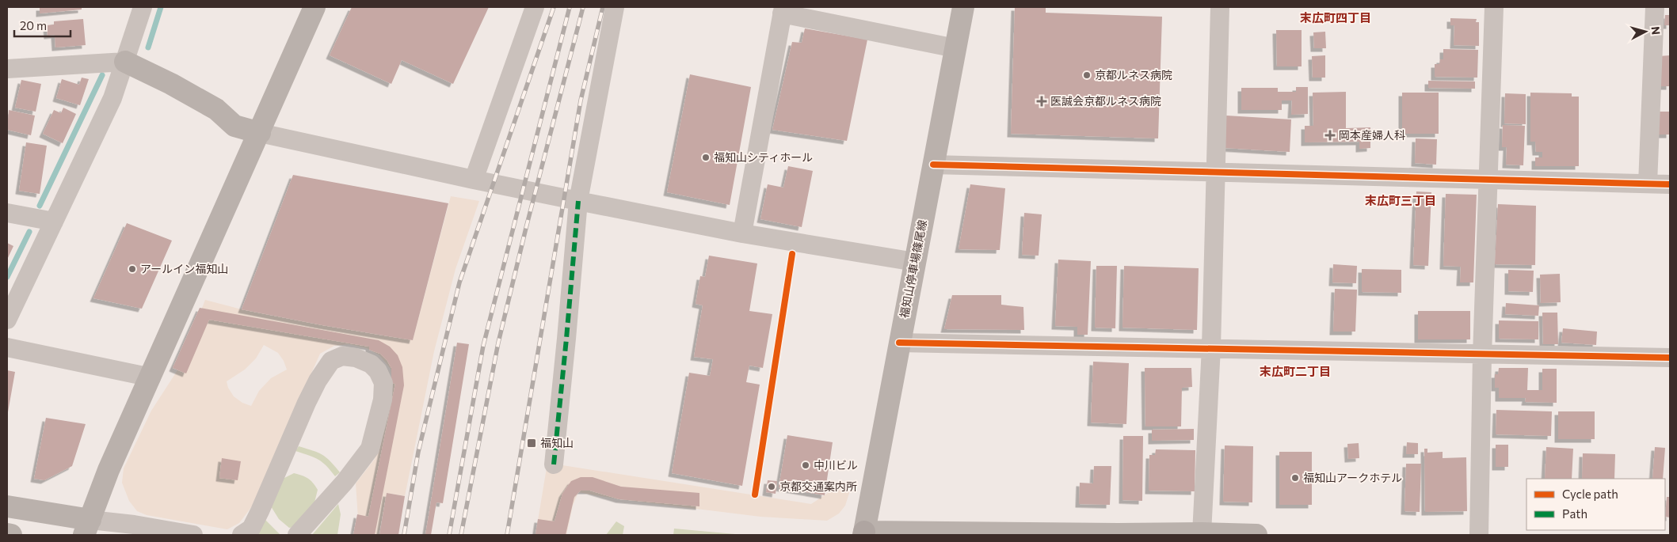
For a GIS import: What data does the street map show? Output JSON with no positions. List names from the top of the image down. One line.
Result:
{"streets":{"street":["福知山停車場篠尾線"]},"districts":["末広町四丁目","末広町三丁目","末広町二丁目"],"places":{"other":["京都ルネス病院","福知山シティホール","アールイン福知山","中川ビル","福知山アークホテル","京都交通案内所"],"health":["医誠会京都ルネス病院","岡本産婦人科"],"transit":["福知山"]},"legend":["Cycle path","Path"],"scale_bar":"20 m","north":"right"}
